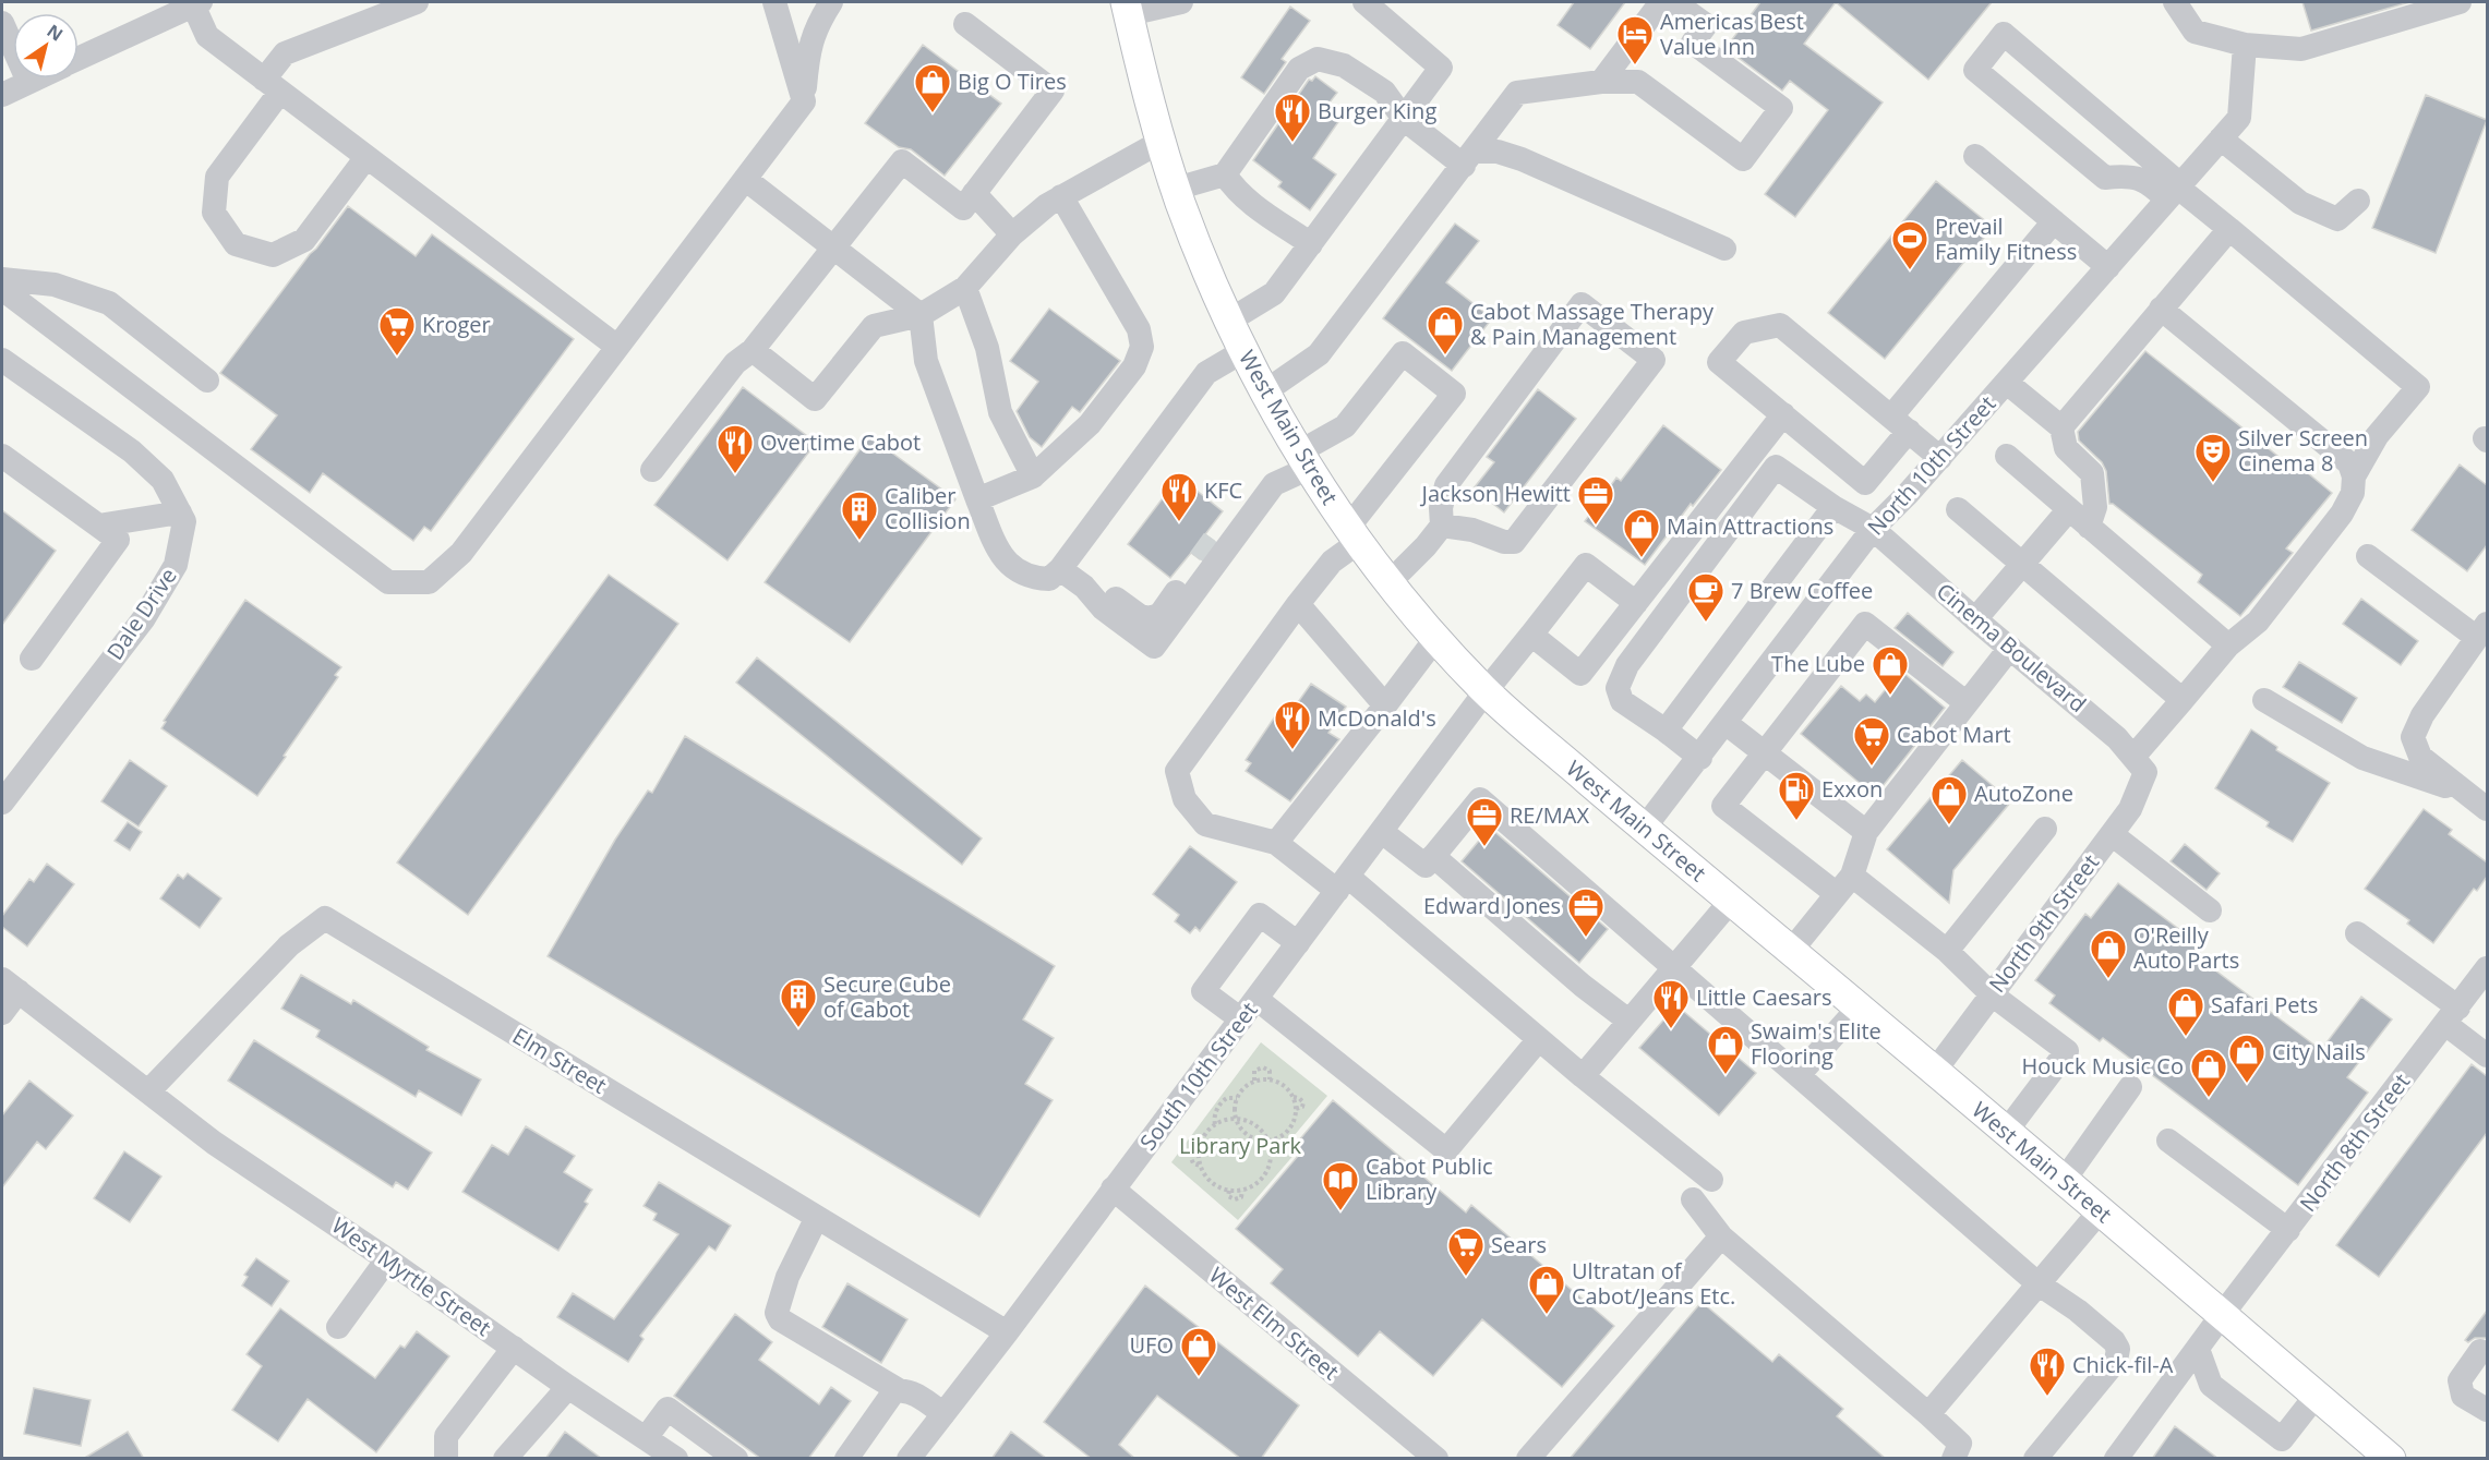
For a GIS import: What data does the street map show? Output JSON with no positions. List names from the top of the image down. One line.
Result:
{"streets":{"main road":["West Main Street"],"street":["North 10th Street","Dale Drive","Cinema Boulevard","North 9th Street","Elm Street","South 10th Street","North 8th Street","West Myrtle Street","West Elm Street"]},"crossings":[["West Main Street","North 10th Street"],["West Main Street","North 9th Street"],["West Main Street","South 10th Street"],["West Main Street","North 8th Street"],["North 10th Street","Cinema Boulevard"],["Cinema Boulevard","North 9th Street"],["Elm Street","South 10th Street"],["Elm Street","West Myrtle Street"],["South 10th Street","West Elm Street"]],"parks":["Library Park"],"places":{"hotel":["Americas Best Value Inn"],"shop":["Big O Tires","Cabot Massage Therapy & Pain Management","Main Attractions","The Lube","AutoZone","O'Reilly Auto Parts","Safari Pets","Swaim's Elite Flooring","City Nails","Houck Music Co","Ultratan of Cabot/Jeans Etc.","UFO"],"restaurant":["Burger King","Overtime Cabot","KFC","McDonald's","Little Caesars","Chick-fil-A"],"sports":["Prevail Family Fitness"],"supermarket":["Kroger","Cabot Mart","Sears"],"theatre":["Silver Screen Cinema 8"],"office":["Jackson Hewitt","RE/MAX","Edward Jones"],"building":["Caliber Collision","Secure Cube of Cabot"],"cafe":["7 Brew Coffee"],"fuel station":["Exxon"],"library":["Cabot Public Library"]},"north":"top right"}
